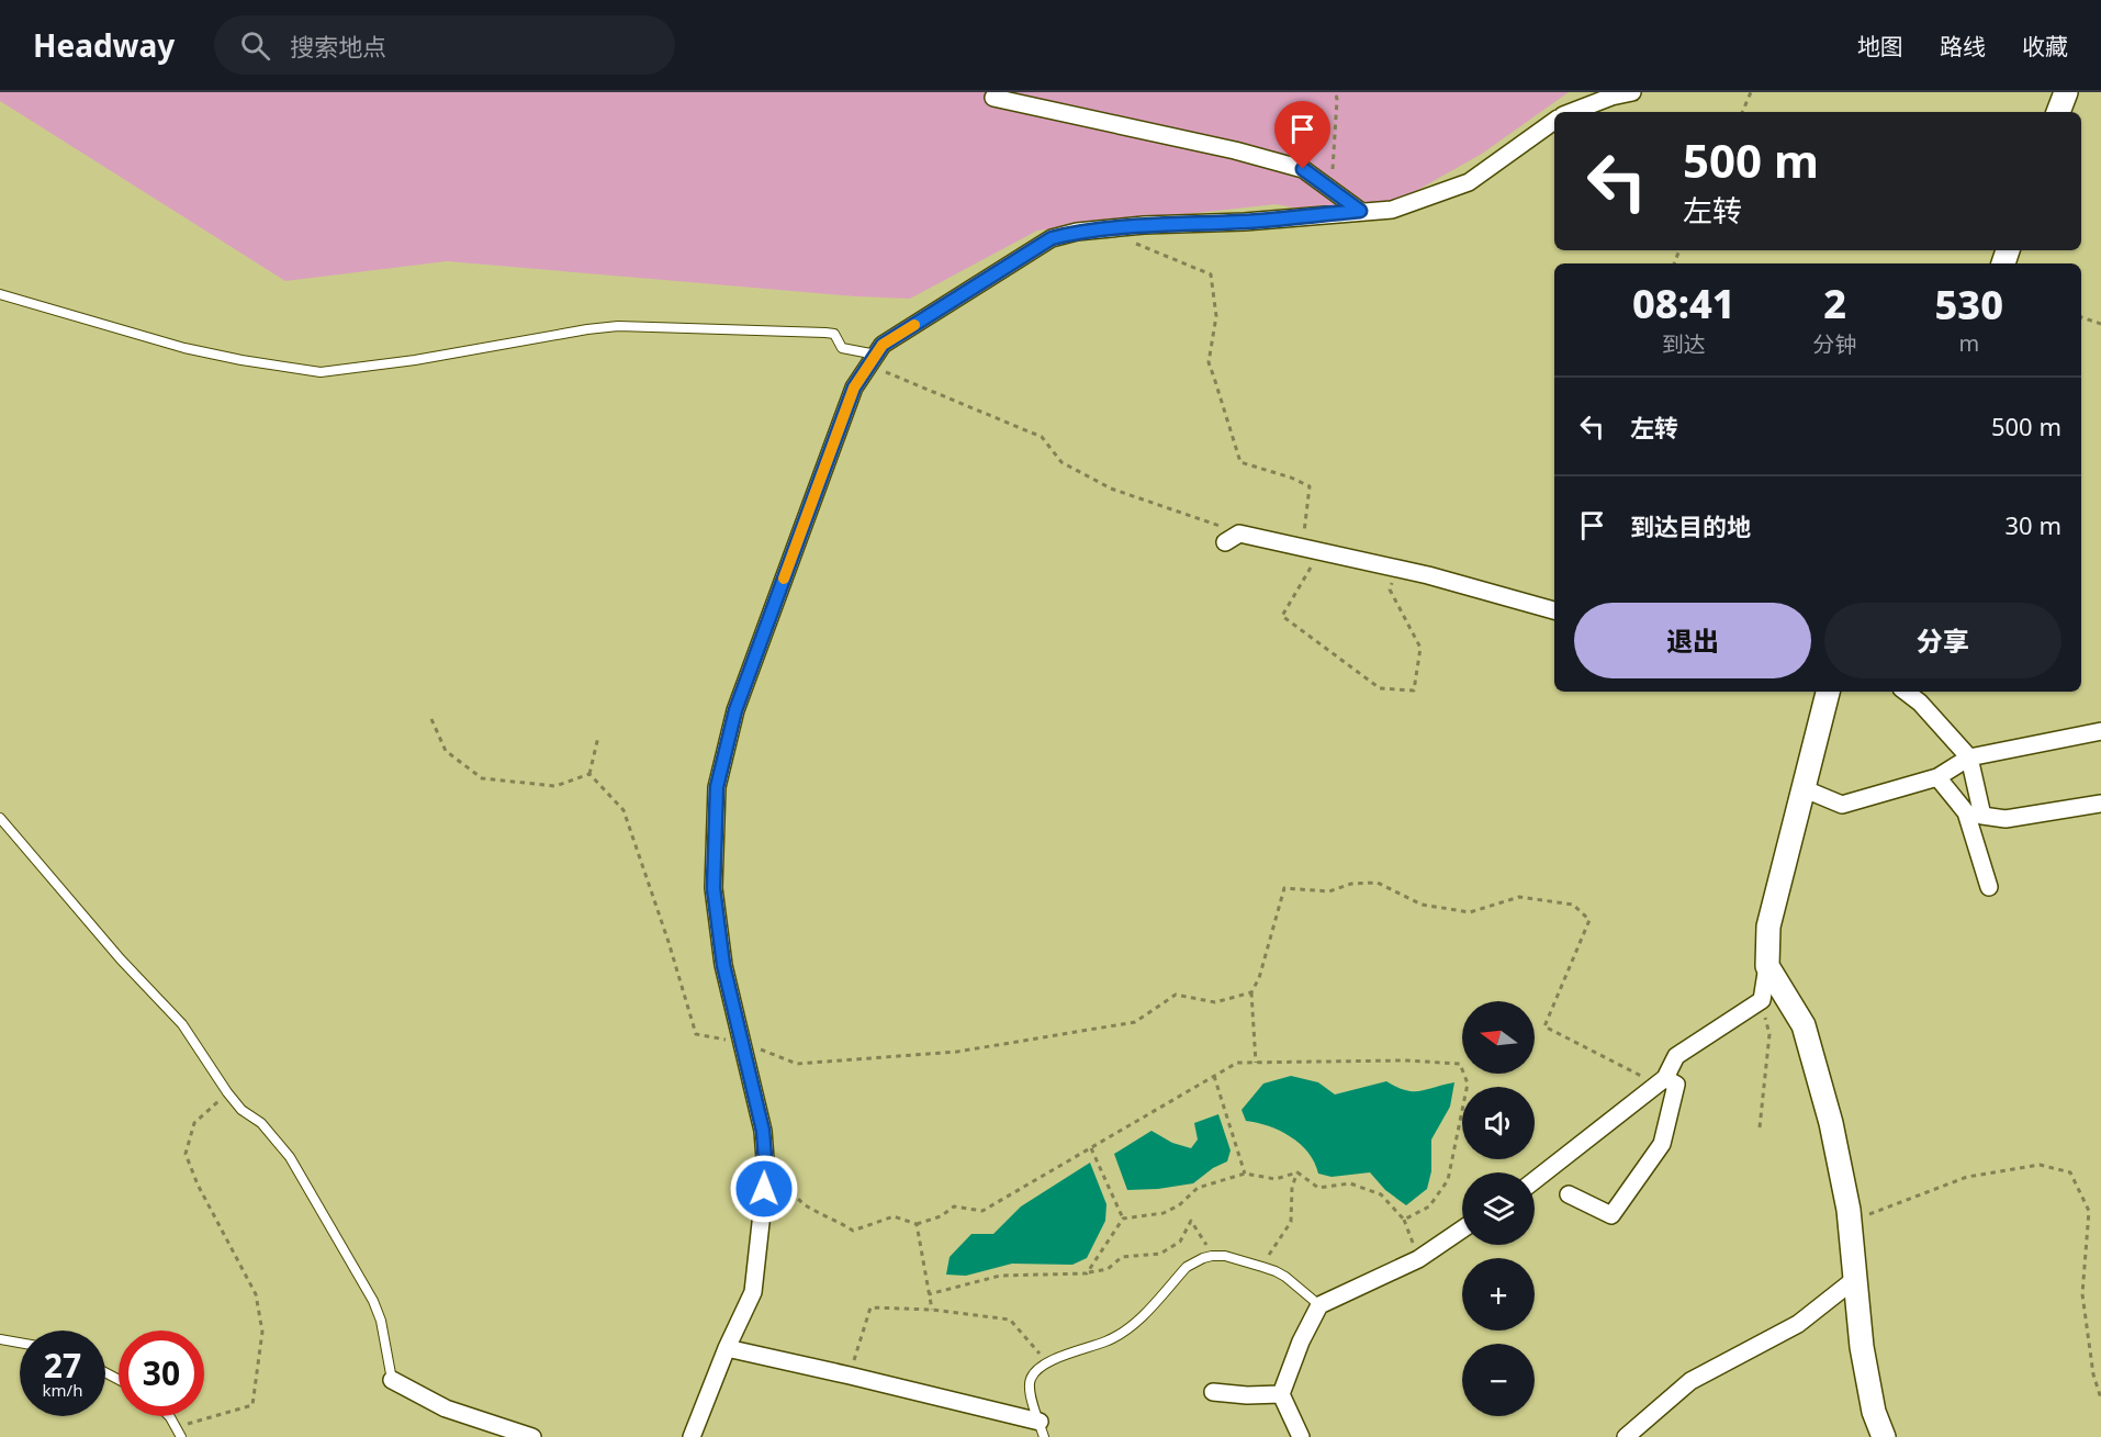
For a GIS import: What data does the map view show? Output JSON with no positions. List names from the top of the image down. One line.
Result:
{"north":"left","page":{"header":"Headway","search":"搜索地点","nav":["地图","路线","收藏"],"turn":["500 m","左转"],"eta":["08:41","到达","2","分钟","530","m"],"list":[{"name":"左转","value":"500 m"},{"name":"到达目的地","value":"30 m"}],"buttons":["退出","分享"],"map_buttons":["+","−"],"speed":"27 km/h","limit":"30"}}
